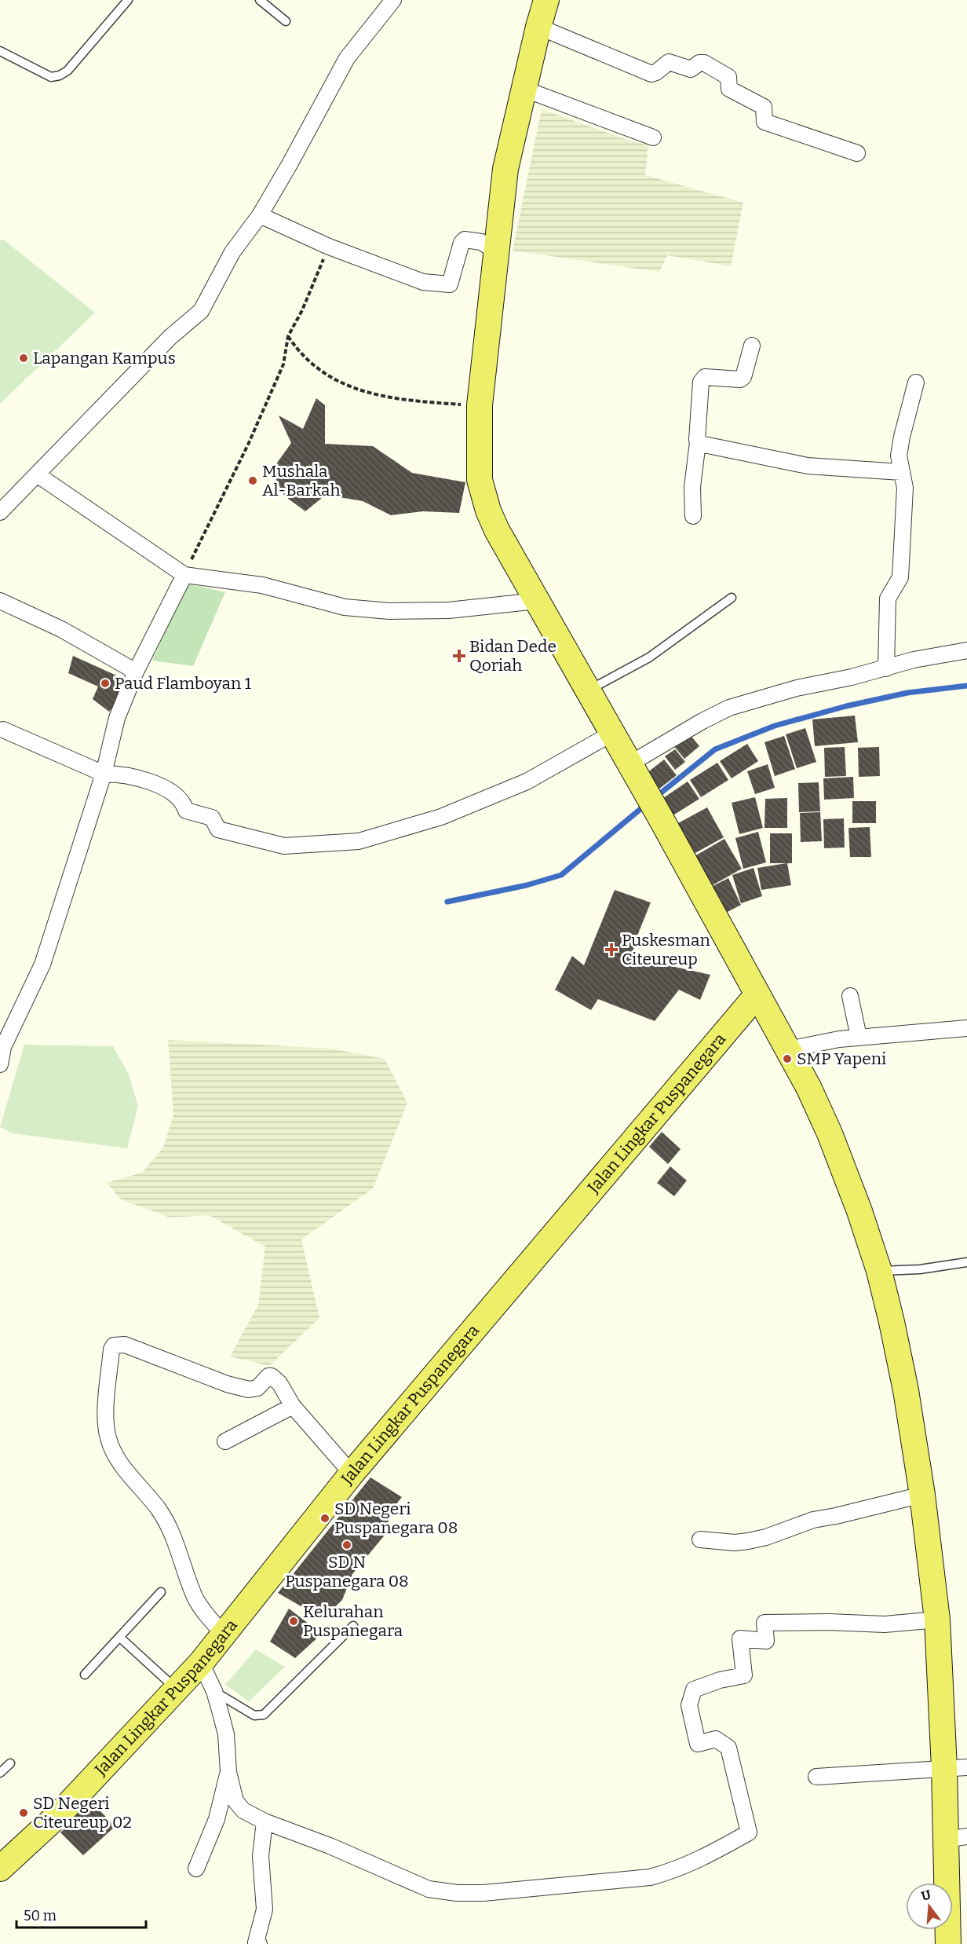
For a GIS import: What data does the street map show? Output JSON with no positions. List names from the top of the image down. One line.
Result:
{"streets":{"main road":["Jalan Lingkar Puspanegara"]},"places":{"other":["Lapangan Kampus","Mushala Al-Barkah","Paud Flamboyan 1","SMP Yapeni","SD Negeri Puspanegara 08","SD N Puspanegara 08","Kelurahan Puspanegara","SD Negeri Citeureup 02"],"health":["Bidan Dede Qoriah","Puskesman Citeureup"]},"scale_bar":"50 m","north":"top"}
